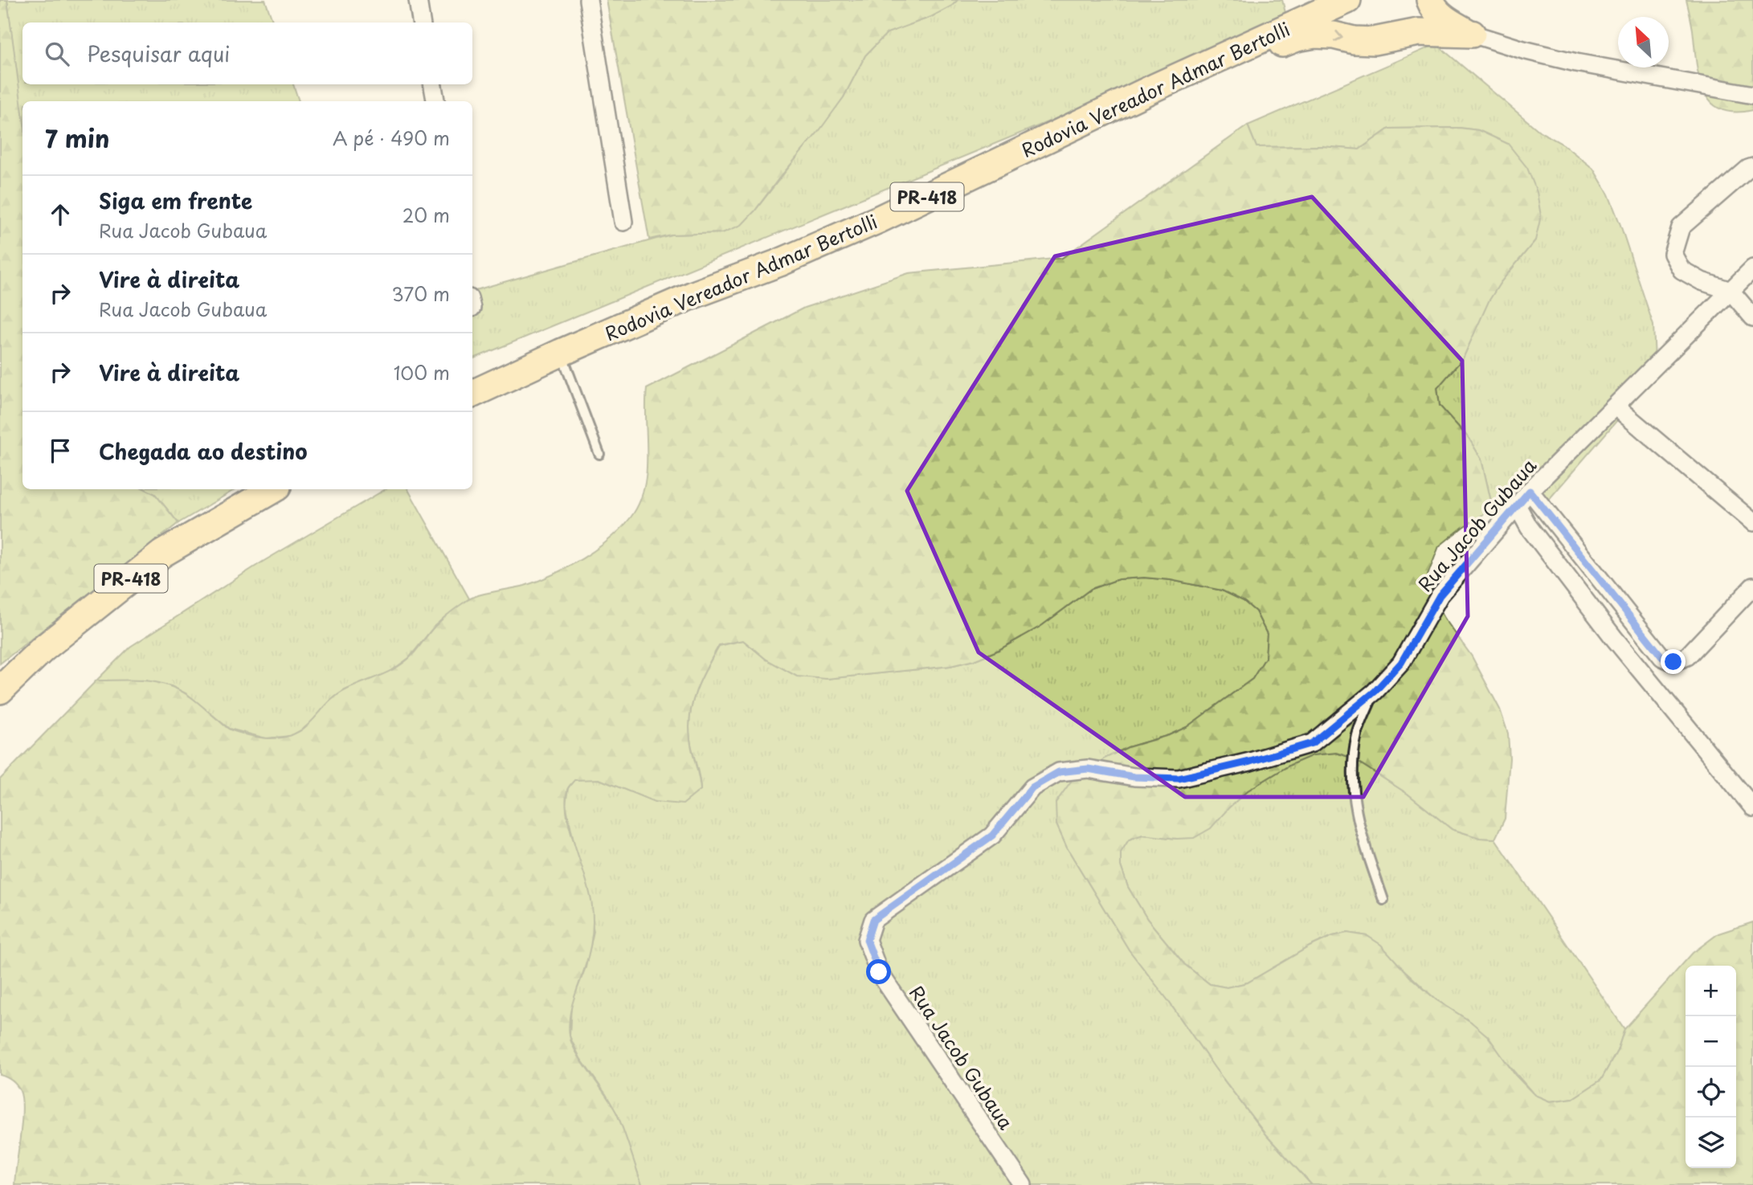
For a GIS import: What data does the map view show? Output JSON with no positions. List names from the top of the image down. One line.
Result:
{"streets":{"highway":["Rodovia Vereador Admar Bertolli","PR-418"],"street":["Rua Jacob Gubaua"]},"north":"top left","page":{"search":"Pesquisar aqui","heading":["7 min","A pé · 490 m"],"list":[["Siga em frente","Rua Jacob Gubaua","20 m"],["Vire à direita","Rua Jacob Gubaua","370 m"],["Vire à direita","100 m"],"Chegada ao destino"],"map_buttons":["+","−"]}}
